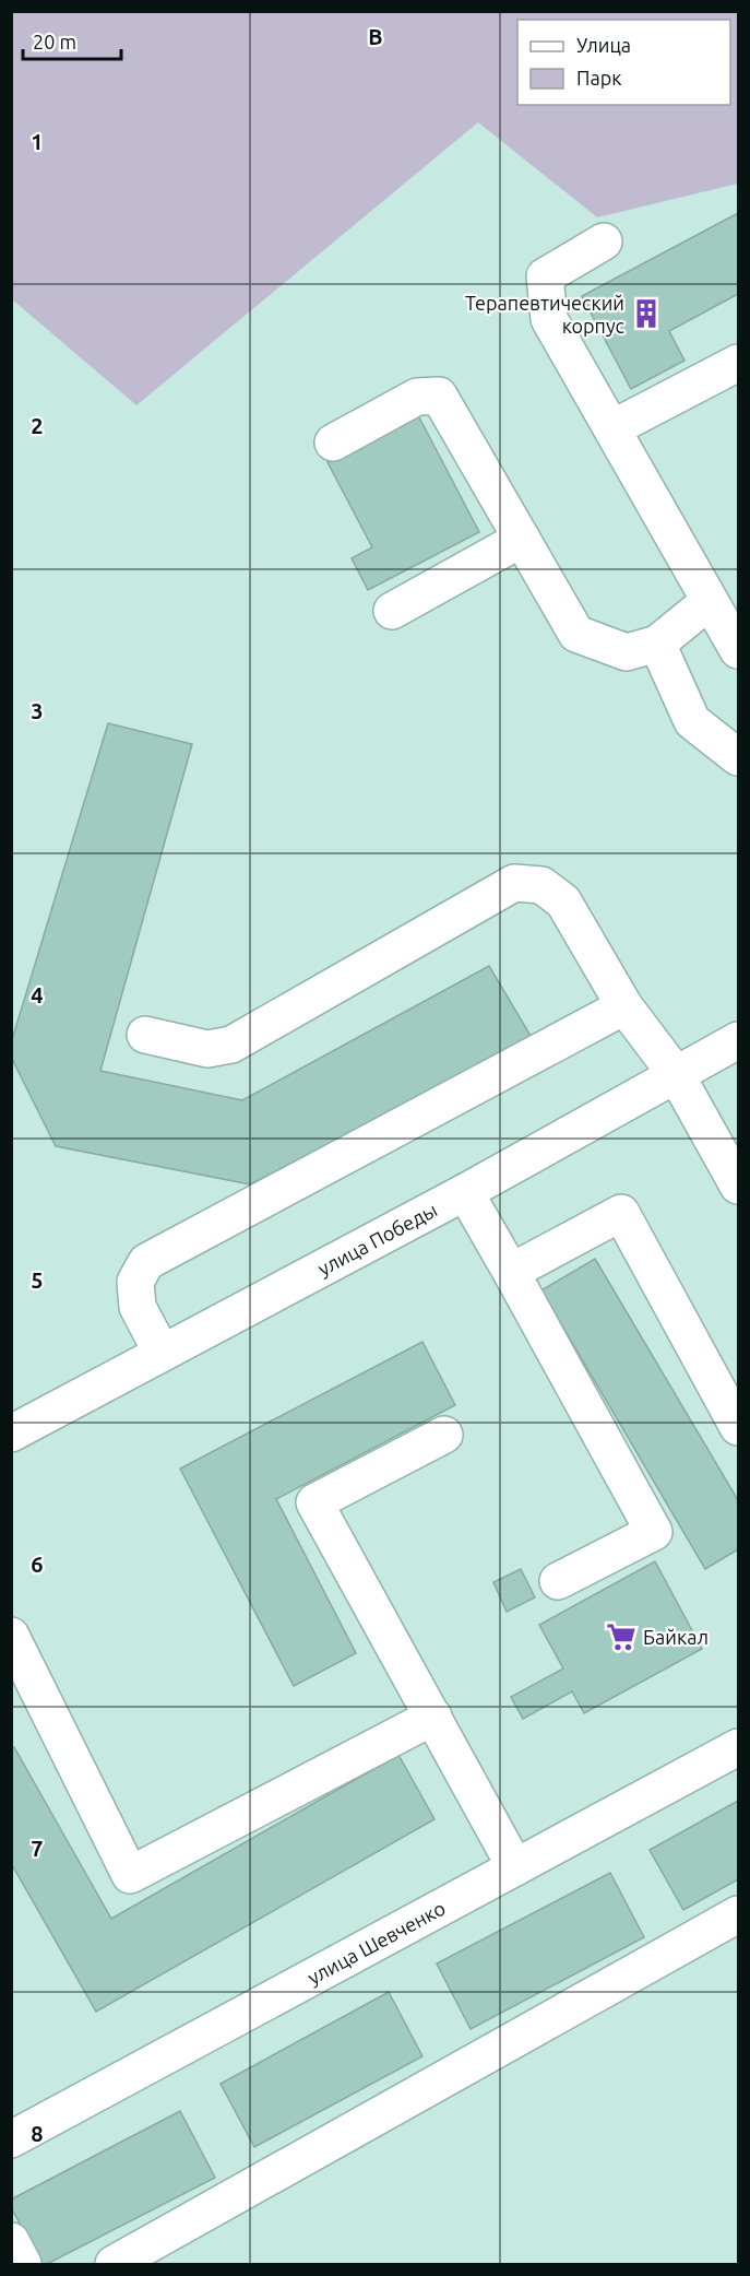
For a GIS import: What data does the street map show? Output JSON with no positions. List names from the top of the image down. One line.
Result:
{"streets":{"street":["улица Победы","улица Шевченко"]},"places":{"building":["Терапевтический корпус"],"supermarket":["Байкал"]},"legend":["Улица","Парк"],"scale_bar":"20 m","grid":{"columns":["B"],"rows":["1","2","3","4","5","6","7","8"]}}
